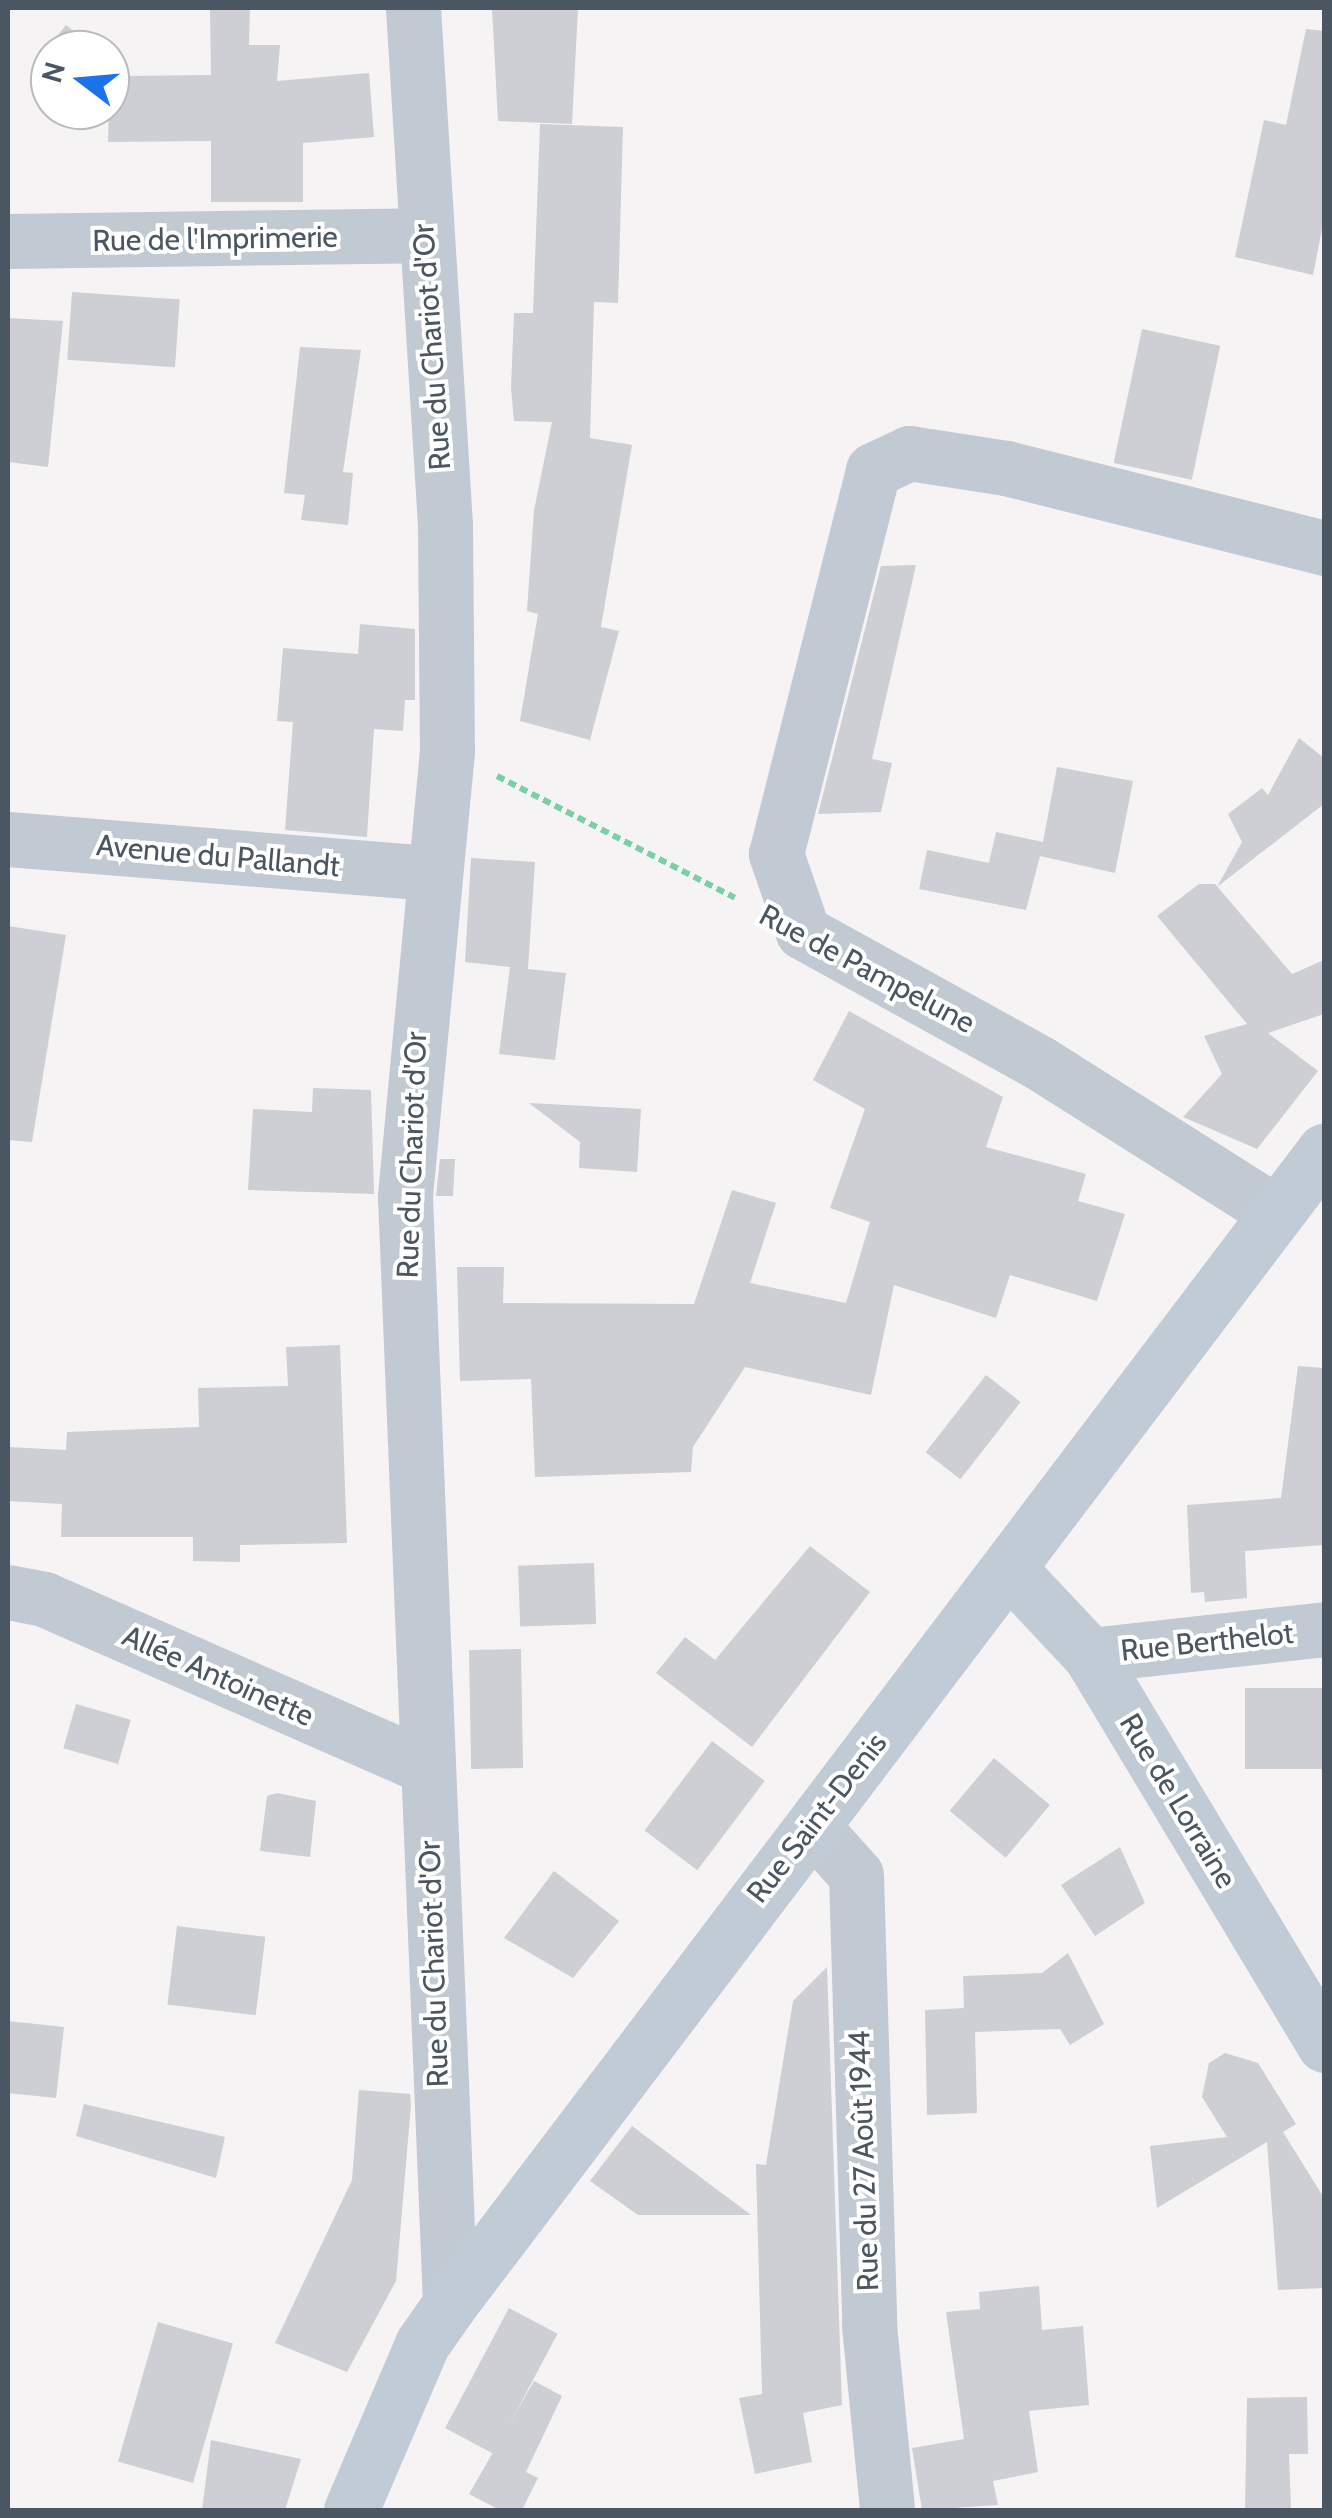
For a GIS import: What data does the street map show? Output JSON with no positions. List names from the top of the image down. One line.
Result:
{"streets":{"main road":["Rue de Lorraine","Rue Saint-Denis"],"street":["Rue de l'Imprimerie","Rue du Chariot d'Or","Avenue du Pallandt","Rue de Pampelune","Rue Berthelot","Allée Antoinette","Rue du 27 Août 1944"]},"crossings":[["Rue de l'Imprimerie","Rue du Chariot d'Or"],["Rue du Chariot d'Or","Avenue du Pallandt"],["Rue du Chariot d'Or","Rue de Pampelune"],["Rue du Chariot d'Or","Allée Antoinette"],["Rue du Chariot d'Or","Rue Saint-Denis"],["Rue de Pampelune","Rue Saint-Denis"],["Rue Berthelot","Rue de Lorraine"],["Rue de Lorraine","Rue Saint-Denis"],["Rue Saint-Denis","Rue du 27 Août 1944"]],"north":"left"}
